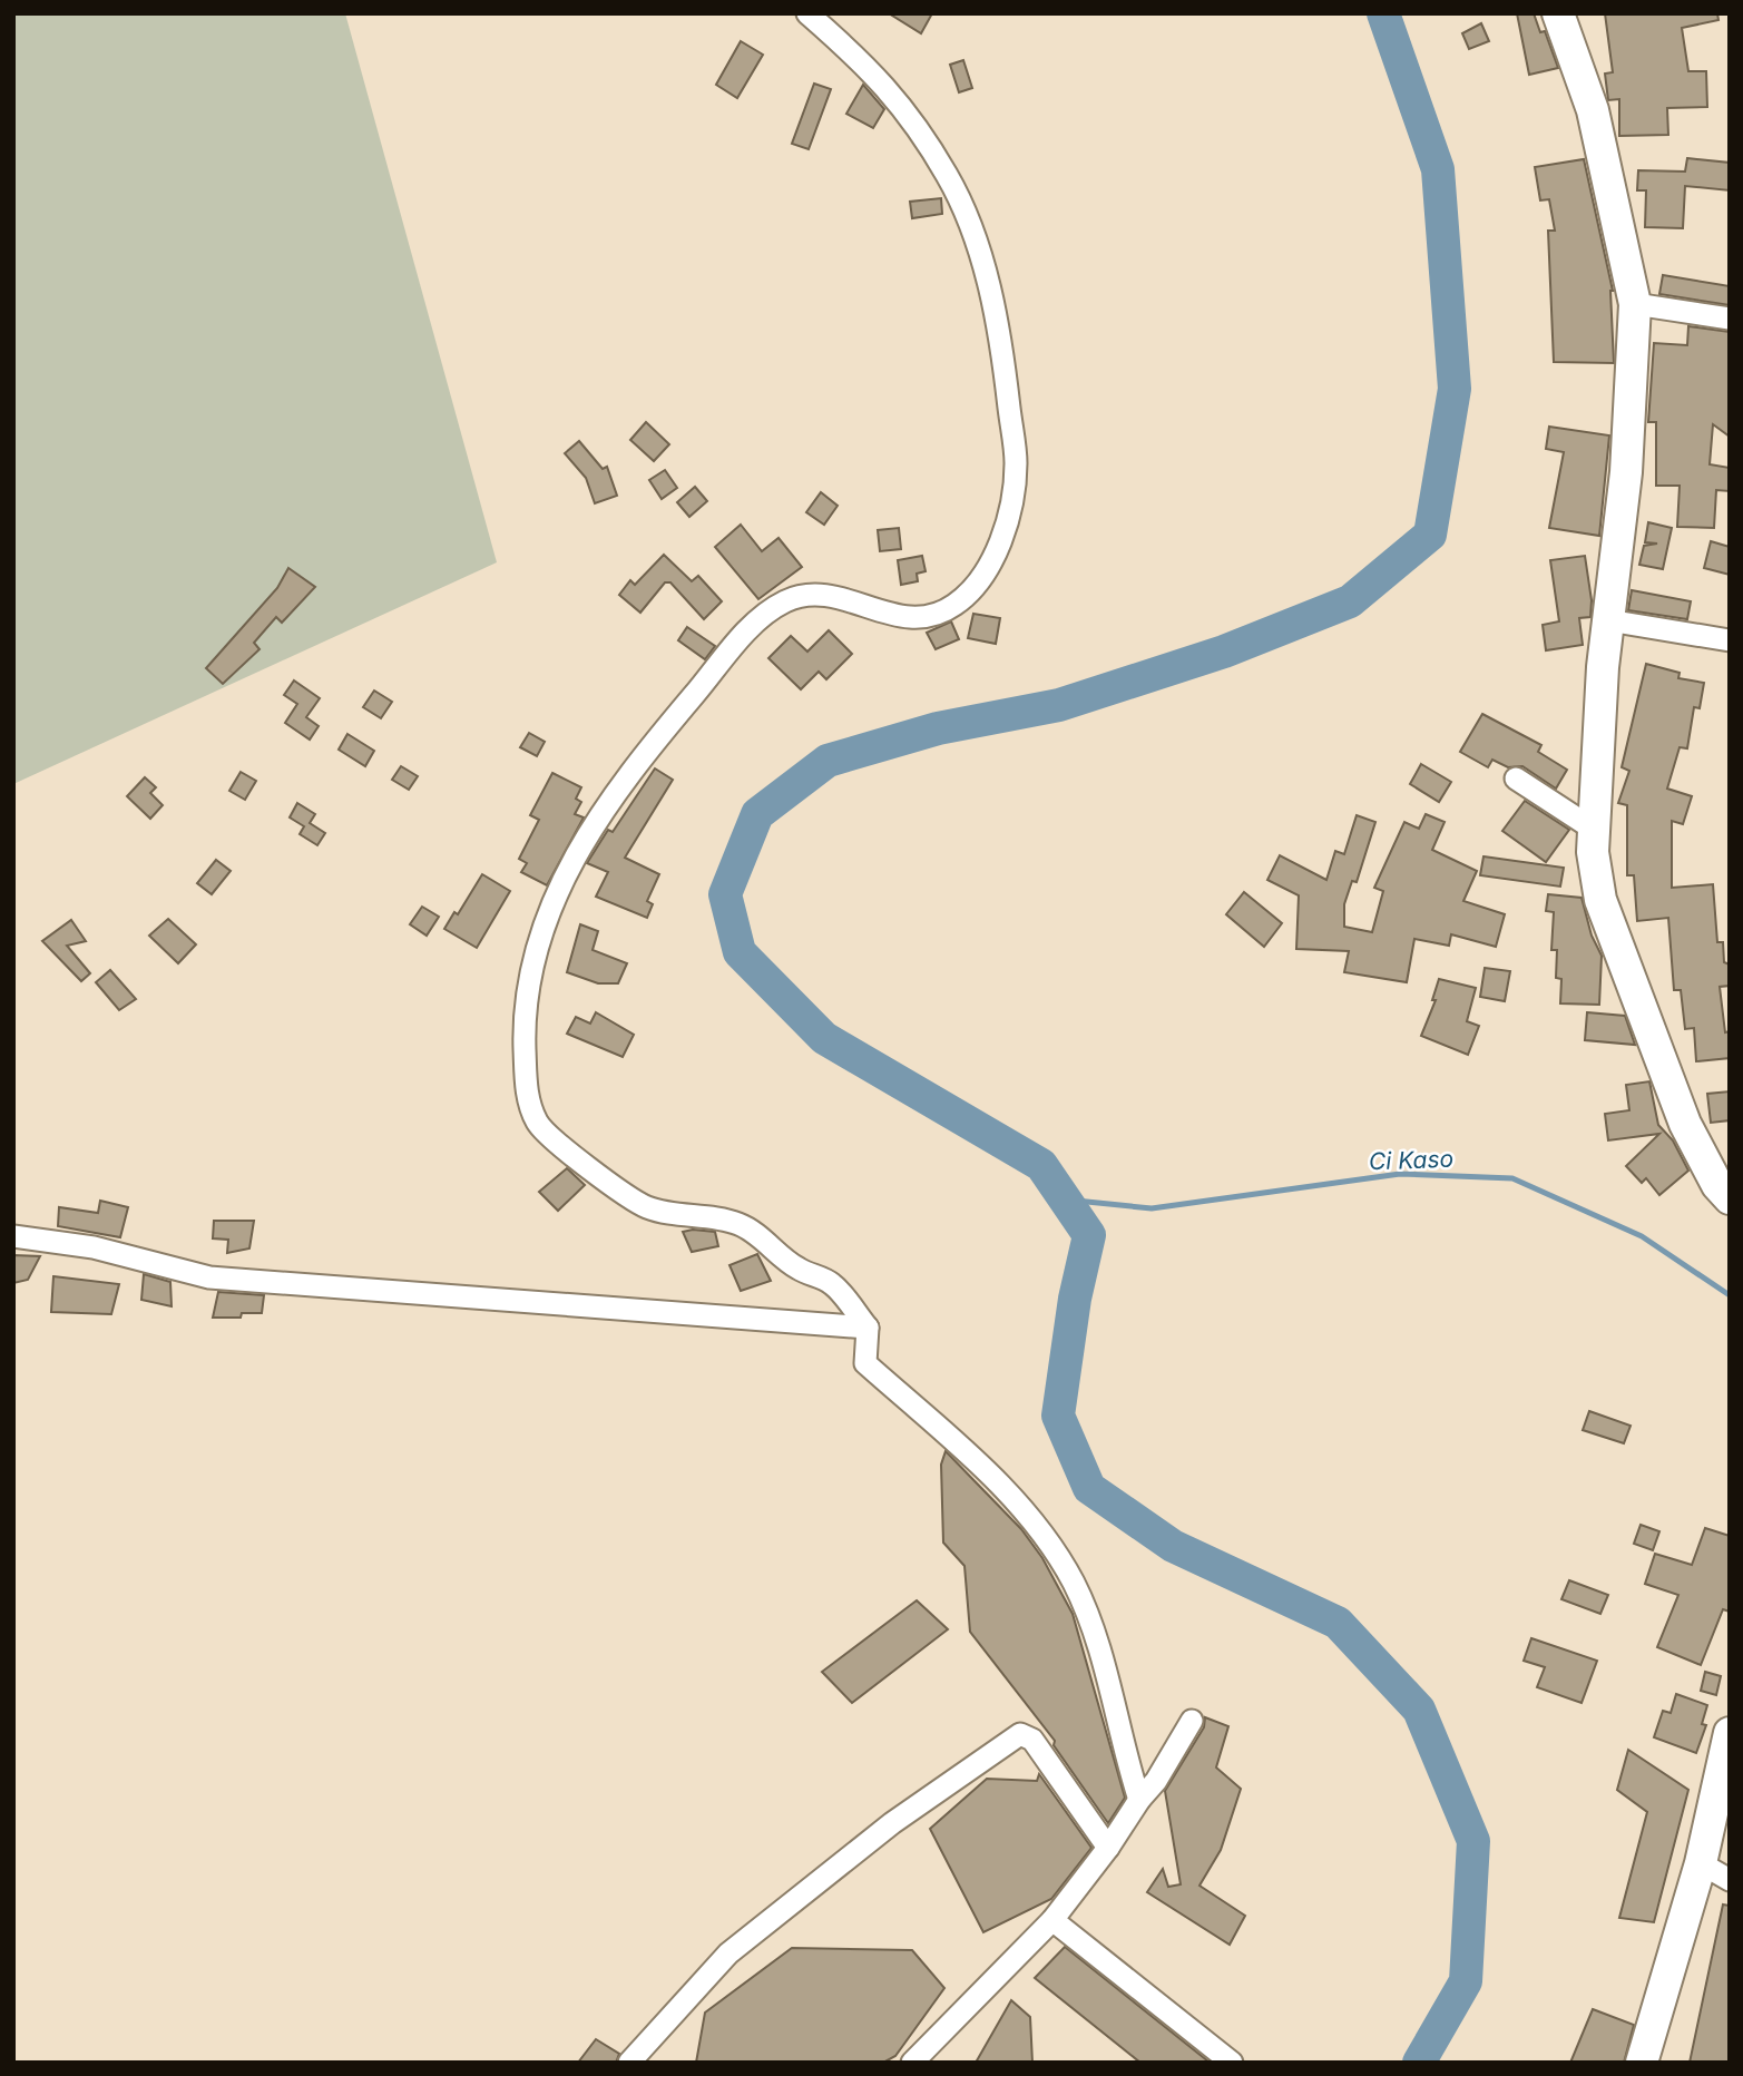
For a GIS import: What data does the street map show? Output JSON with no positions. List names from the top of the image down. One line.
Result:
{"water":["Ci Kaso"]}
